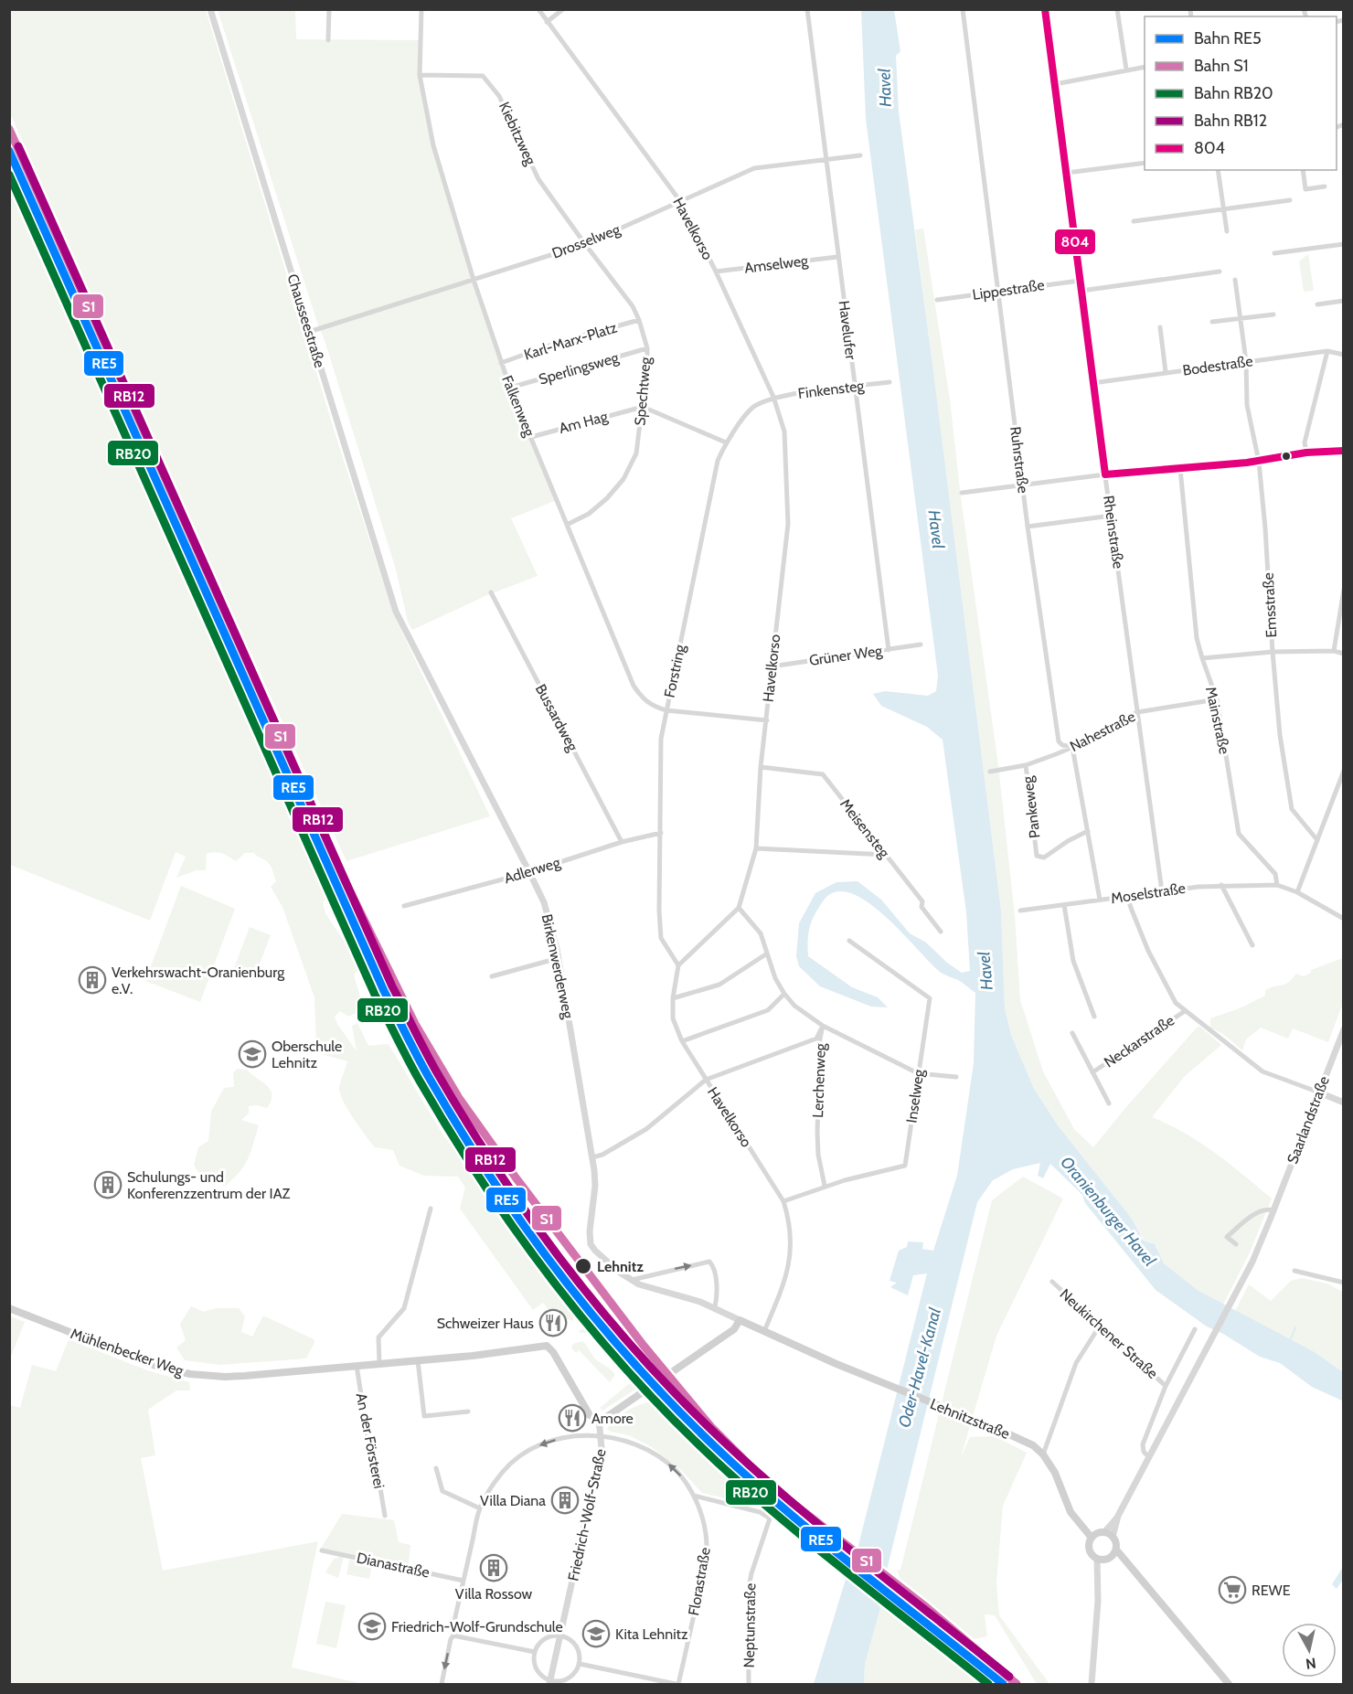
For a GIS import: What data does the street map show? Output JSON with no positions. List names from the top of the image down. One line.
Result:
{"streets":{"main road":["Mühlenbecker Weg","Lehnitzstraße"],"street":["Kiebitzweg","Havelkorso","Drosselweg","Amselweg","Lippestraße","Chausseestraße","Havelufer","Karl-Marx-Platz","Bodestraße","Sperlingsweg","Finkensteg","Spechtweg","Falkenweg","Am Hag","Ruhrstraße","Rheinstraße","Emsstraße","Grüner Weg","Forstring","Bussardweg","Mainstraße","Nahestraße","Pankeweg","Meisensteg","Adlerweg","Moselstraße","Birkenwerderweg","Neckarstraße","Lerchenweg","Inselweg","Saarlandstraße","Neukirchener Straße","An der Försterei","Friedrich-Wolf-Straße","Dianastraße","Florastraße","Neptunstraße"]},"crossings":[["Kiebitzweg","Drosselweg"],["Kiebitzweg","Spechtweg"],["Kiebitzweg","Falkenweg"],["Havelkorso","Drosselweg"],["Havelkorso","Amselweg"],["Havelkorso","Finkensteg"],["Havelkorso","Grüner Weg"],["Havelkorso","Forstring"],["Havelkorso","Meisensteg"],["Havelkorso","Lerchenweg"],["Havelkorso","Inselweg"],["Havelkorso","Lehnitzstraße"],["Drosselweg","Chausseestraße"],["Drosselweg","Havelufer"],["Drosselweg","Spechtweg"],["Drosselweg","Falkenweg"],["Amselweg","Havelufer"],["Lippestraße","Ruhrstraße"],["Lippestraße","Rheinstraße"],["Chausseestraße","Birkenwerderweg"],["Havelufer","Finkensteg"],["Havelufer","Grüner Weg"],["Karl-Marx-Platz","Spechtweg"],["Karl-Marx-Platz","Falkenweg"],["Bodestraße","Rheinstraße"],["Bodestraße","Emsstraße"],["Sperlingsweg","Spechtweg"],["Sperlingsweg","Falkenweg"],["Finkensteg","Forstring"],["Spechtweg","Falkenweg"],["Spechtweg","Am Hag"],["Falkenweg","Am Hag"],["Falkenweg","Forstring"],["Ruhrstraße","Nahestraße"],["Rheinstraße","Nahestraße"],["Rheinstraße","Moselstraße"],["Forstring","Adlerweg"],["Bussardweg","Adlerweg"],["Mainstraße","Nahestraße"],["Mainstraße","Moselstraße"],["Nahestraße","Pankeweg"],["Adlerweg","Birkenwerderweg"],["Birkenwerderweg","Lehnitzstraße"],["Lerchenweg","Inselweg"],["Mühlenbecker Weg","An der Försterei"],["Mühlenbecker Weg","Friedrich-Wolf-Straße"],["Friedrich-Wolf-Straße","Florastraße"],["Florastraße","Neptunstraße"]],"one_way":["Florastraße"],"water":["Havel","Oranienburger Havel","Oder-Havel-Kanal"],"places":{"building":["Verkehrswacht-Oranienburg e.V.","Schulungs- und Konferenzzentrum der IAZ","Villa Diana","Villa Rossow"],"school or university":["Oberschule Lehnitz","Friedrich-Wolf-Grundschule","Kita Lehnitz"],"other":["Lehnitz"],"restaurant":["Schweizer Haus","Amore"],"supermarket":["REWE"]},"lines":["transit line 804","rail line S1","rail line RB12","rail line RE5","rail line RB20"],"legend":["Bahn RE5","Bahn S1","Bahn RB20","Bahn RB12","804"],"north":"bottom"}
